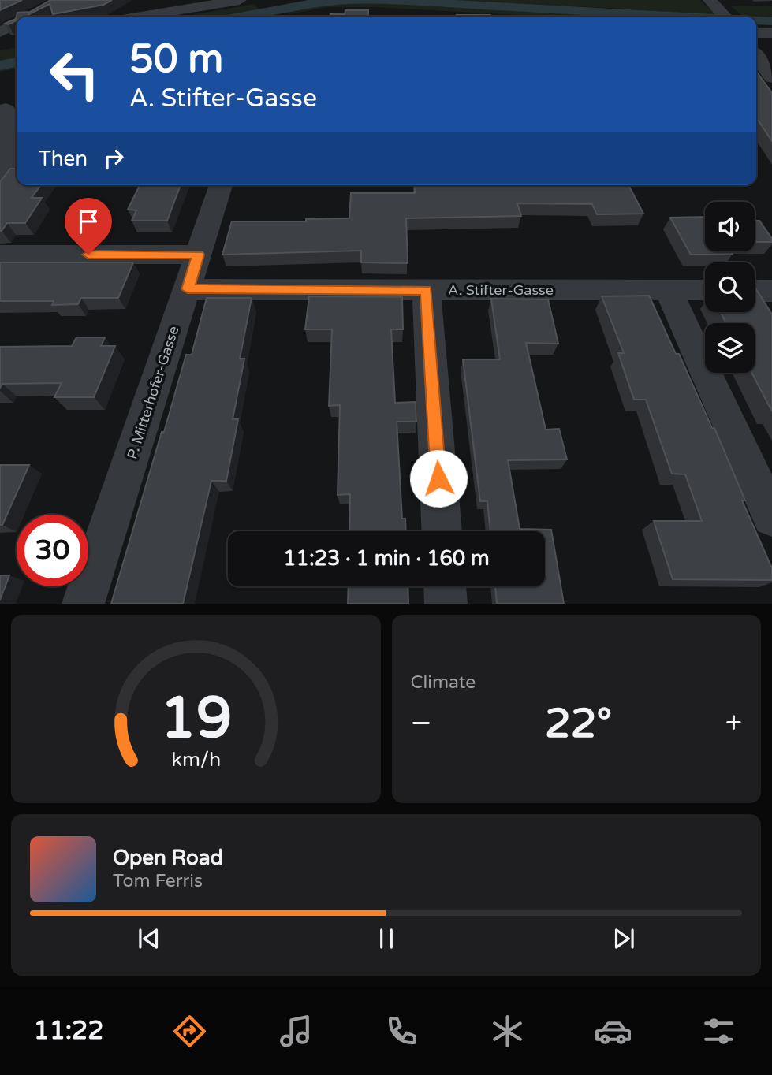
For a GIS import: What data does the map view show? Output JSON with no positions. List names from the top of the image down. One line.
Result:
{"streets":{"street":["A. Stifter-Gasse","P. Mitterhofer-Gasse"]},"crossings":[["A. Stifter-Gasse","P. Mitterhofer-Gasse"]],"page":{"turn":["50 m","A. Stifter-Gasse"],"then":"Then","limit":"30","trip":"11:23 · 1 min · 160 m","tile":"Climate","heat":["−","22°","+"],"song":["Open Road","Tom Ferris"],"tabs":"11:22","gauge":["19","km/h"]}}
